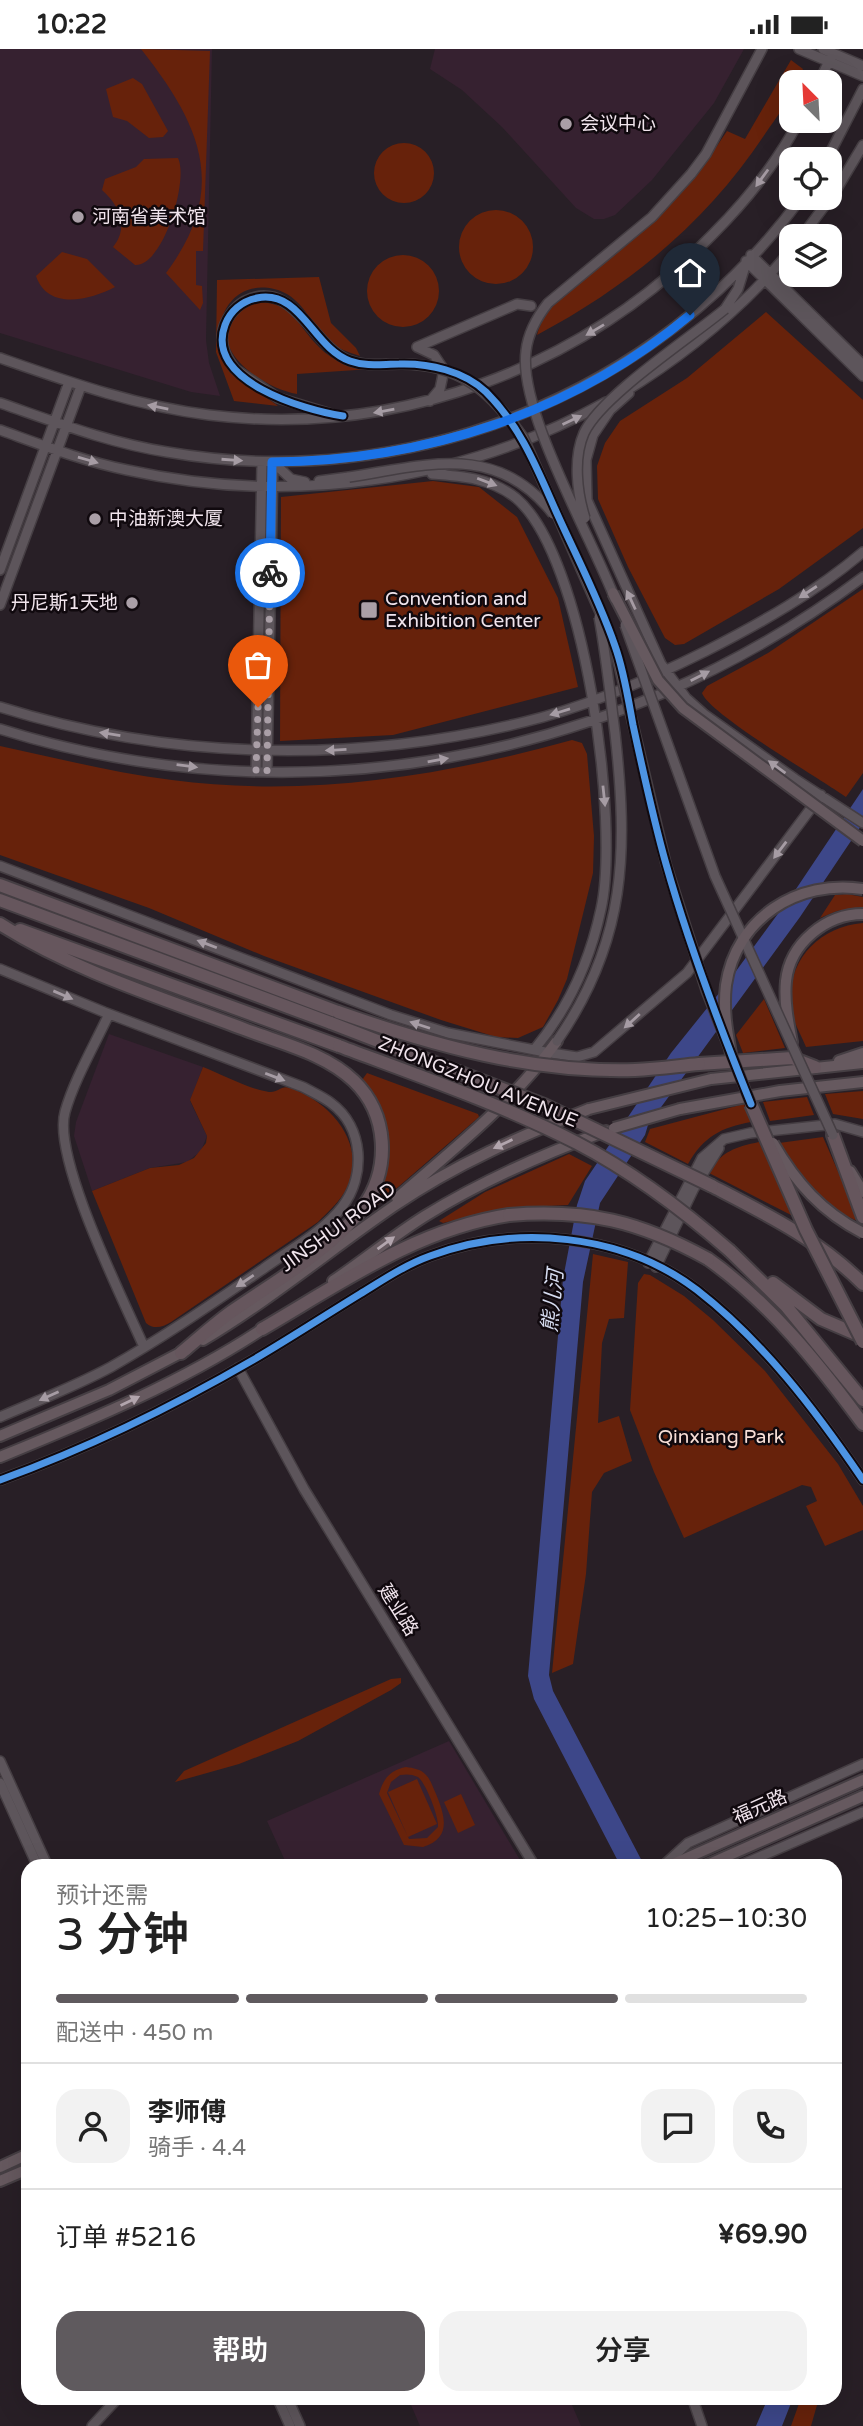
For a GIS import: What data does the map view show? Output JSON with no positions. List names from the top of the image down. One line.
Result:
{"streets":{"highway":["ZHONGZHOU AVENUE"],"main road":["JINSHUI ROAD","福元路"],"street":["建业路"]},"water":["熊儿河"],"parks":["Qinxiang Park"],"places":{"other":["会议中心","河南省美术馆","中油新澳大厦","丹尼斯1天地"],"transit":["Convention and Exhibition Center"]},"north":"top left","page":{"status":"10:22","heading":["3 分钟","预计还需","10:25–10:30"],"panel":["李师傅","骑手 · 4.4","订单 #5216","¥69.90"],"bar":"配送中 · 450 m","buttons":["帮助","分享"]}}
